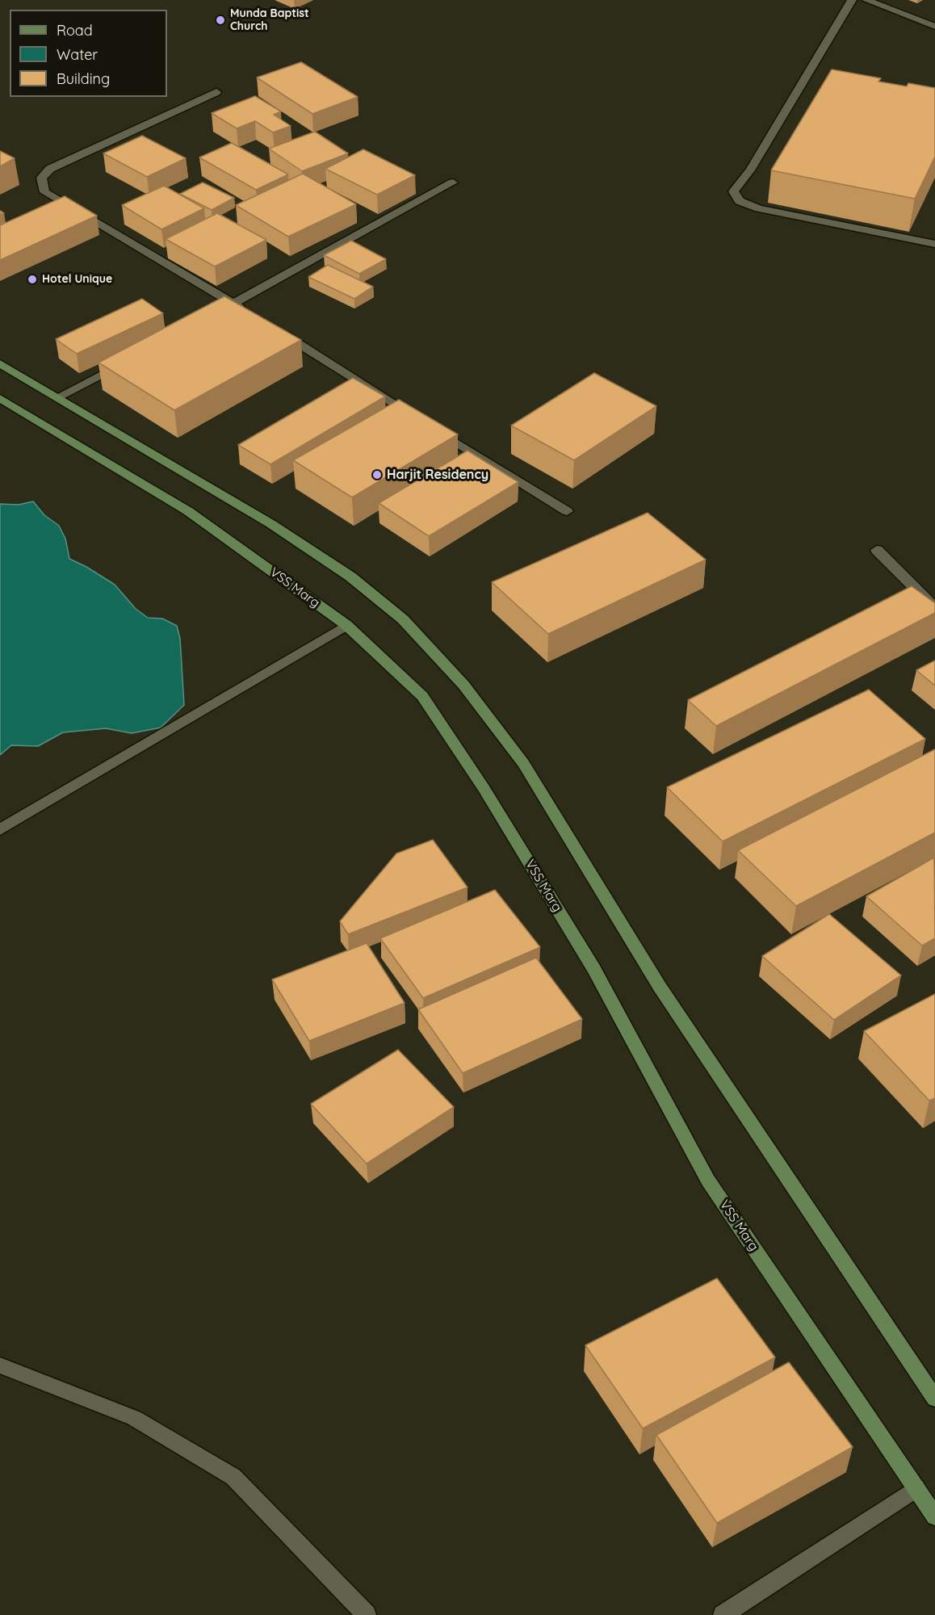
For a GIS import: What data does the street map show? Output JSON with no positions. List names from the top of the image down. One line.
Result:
{"streets":{"main road":["VSS Marg"]},"places":["Munda Baptist Church","Hotel Unique","Harjit Residency"],"legend":["Road","Water","Building"]}
